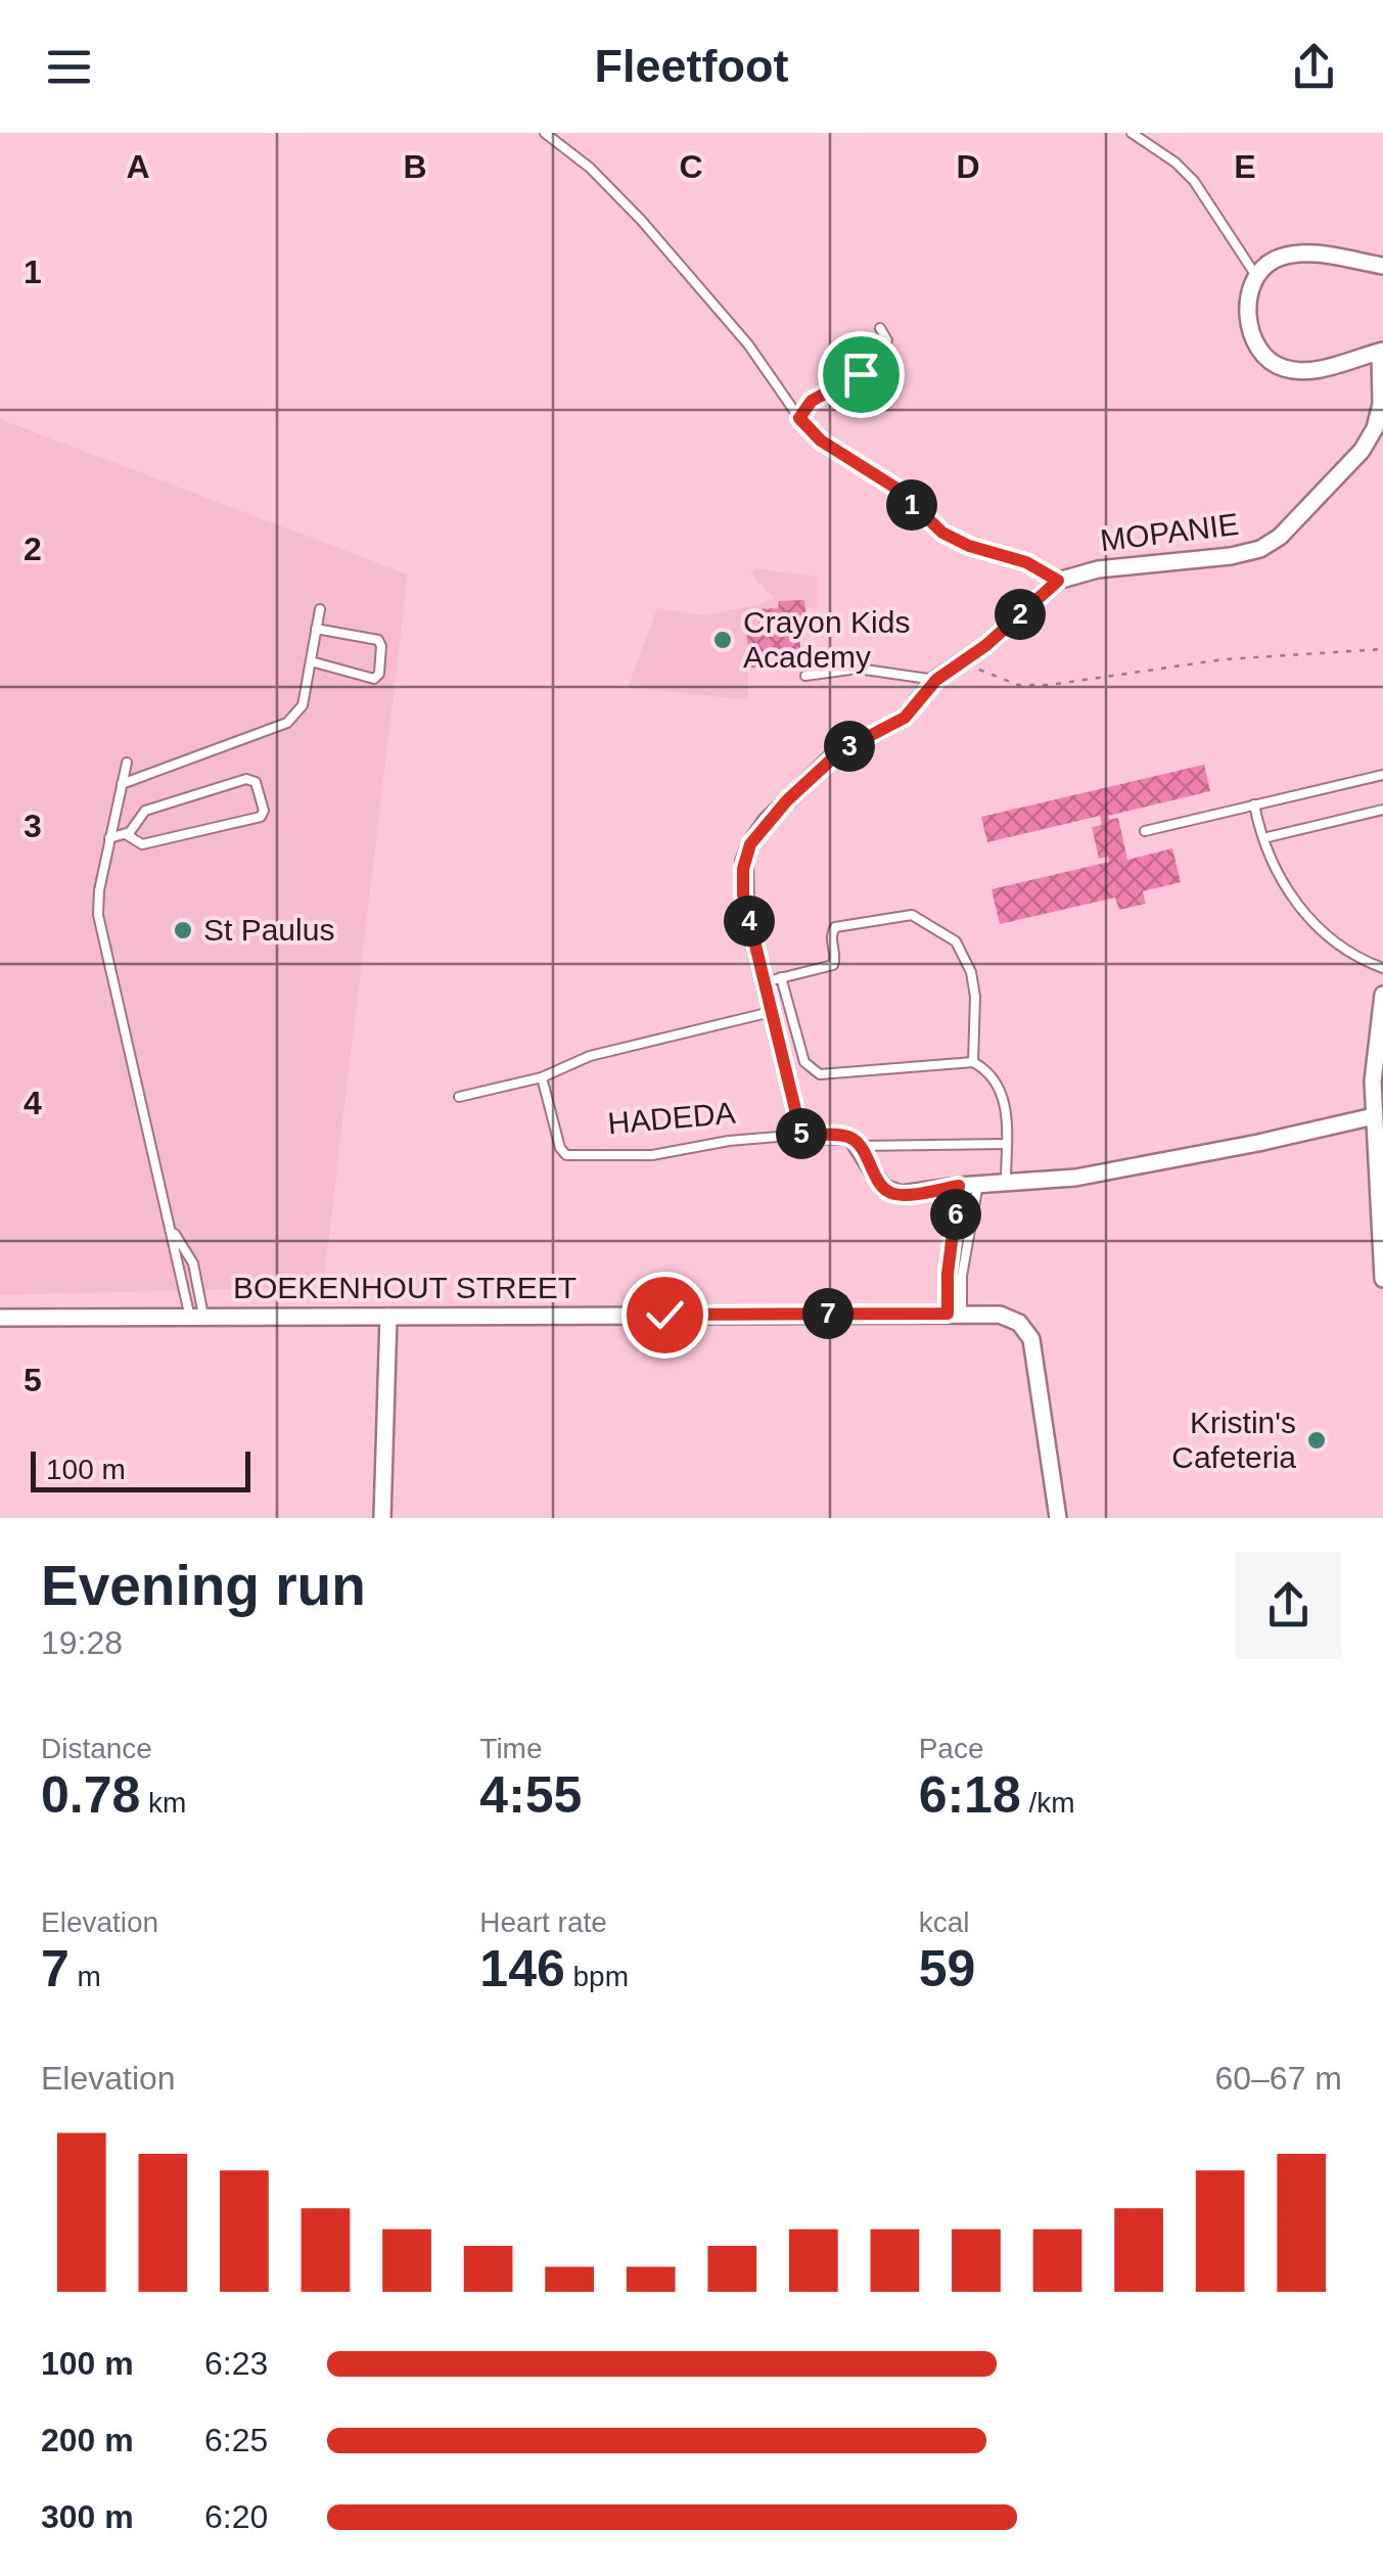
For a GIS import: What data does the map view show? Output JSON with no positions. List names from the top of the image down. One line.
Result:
{"streets":{"street":["MOPANIE","HADEDA","BOEKENHOUT STREET"]},"crossings":[["MOPANIE","HADEDA"]],"places":["Crayon Kids Academy","St Paulus","Kristin's Cafeteria"],"scale_bar":"100 m","page":{"header":"Fleetfoot","pins":["1","2","3","4","5","6","7"],"scale":"100 m","heading":["Evening run","19:28"],"stats":[["Distance","0.78 km"],["Time","4:55"],["Pace","6:18 /km"],["Elevation","7 m"],["Heart rate","146 bpm"],["kcal","59"]],"chart":["Elevation","60–67 m"],"list":[{"name":"100 m","note":"6:23"},{"name":"200 m","note":"6:25"},{"name":"300 m","note":"6:20"}]},"grid":{"columns":["A","B","C","D","E"],"rows":["1","2","3","4","5"]}}
